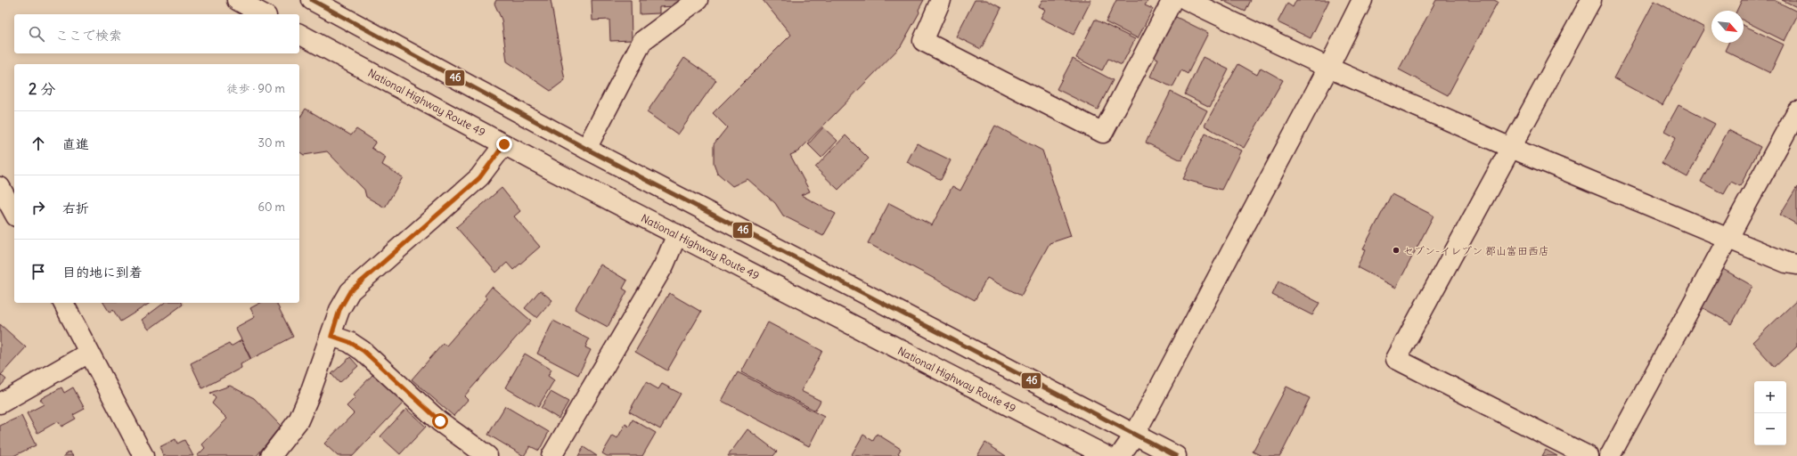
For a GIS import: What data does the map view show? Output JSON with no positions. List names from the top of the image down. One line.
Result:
{"streets":{"main road":["National Highway Route 49"]},"places":["セブン-イレブン 郡山富田西店"],"lines":["transit line 46"],"north":"bottom right","page":{"search":"ここで検索","heading":["2 分","徒歩 · 90 m"],"list":[["直進","30 m"],["右折","60 m"],"目的地に到着"],"map_buttons":["+","−"]}}
